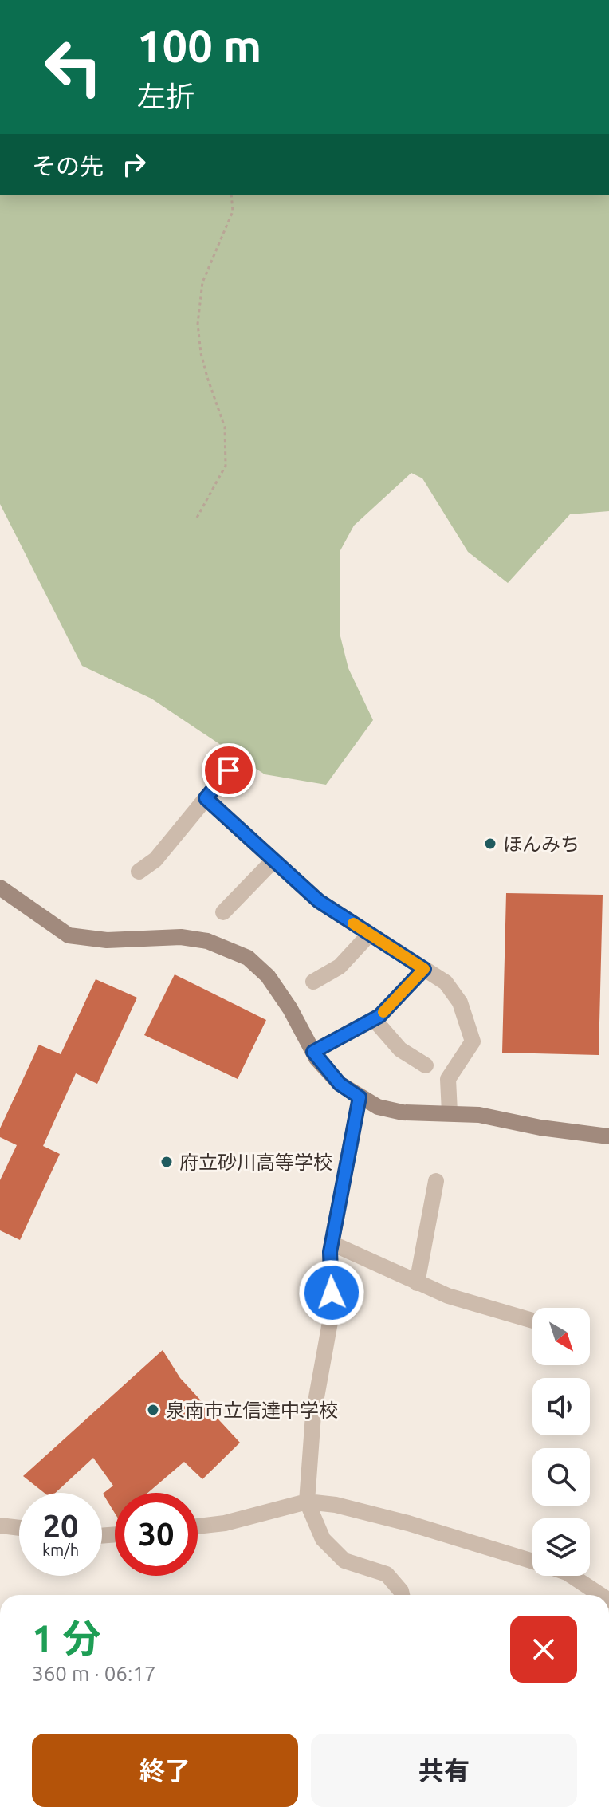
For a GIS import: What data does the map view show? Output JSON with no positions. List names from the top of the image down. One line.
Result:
{"places":["ほんみち","府立砂川高等学校","泉南市立信達中学校"],"north":"bottom right","page":{"turn":["100 m","左折"],"then":"その先","speed":"20 km/h","limit":"30","heading":["1 分","360 m · 06:17"],"buttons":["終了","共有"]}}
